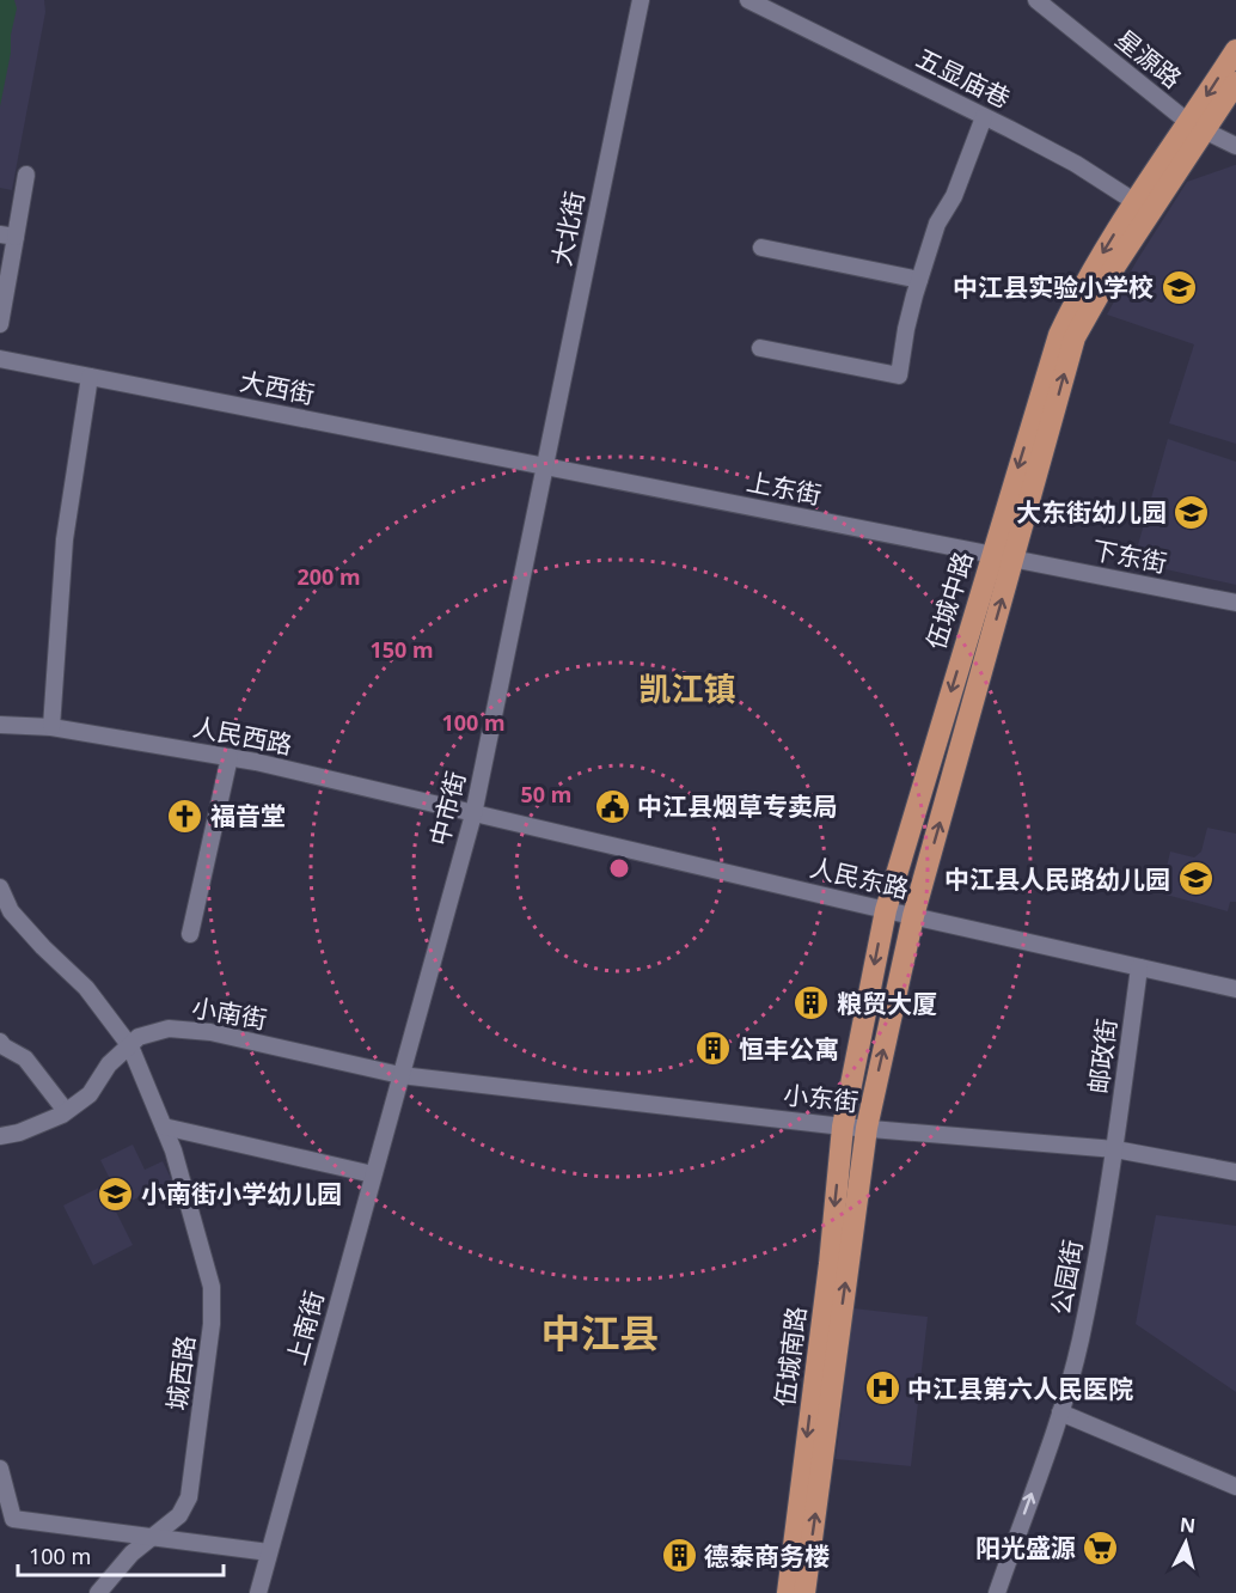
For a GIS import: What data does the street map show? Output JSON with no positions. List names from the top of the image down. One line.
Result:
{"streets":{"main road":["伍城中路","伍城南路"],"street":["星源路","五显庙巷","大北街","大西街","上东街","下东街","人民西路","中市街","人民东路","小南街","邮政街","小东街","公园街","上南街","城西路"]},"crossings":[["星源路","伍城中路"],["五显庙巷","伍城中路"],["大北街","大西街"],["大北街","上东街"],["大北街","中市街"],["大西街","上东街"],["大西街","中市街"],["上东街","下东街"],["上东街","伍城中路"],["上东街","中市街"],["下东街","伍城中路"],["伍城中路","人民东路"],["伍城中路","小东街"],["伍城中路","伍城南路"],["人民西路","中市街"],["人民西路","人民东路"],["中市街","人民东路"],["中市街","小南街"],["中市街","小东街"],["中市街","上南街"],["人民东路","邮政街"],["小南街","小东街"],["小南街","上南街"],["小南街","城西路"],["邮政街","小东街"],["邮政街","公园街"],["小东街","公园街"],["小东街","上南街"],["小东街","伍城南路"]],"one_way":["公园街"],"districts":["凯江镇","中江县"],"places":{"school or university":["中江县实验小学校","大东街幼儿园","中江县人民路幼儿园","小南街小学幼儿园"],"public building":["中江县烟草专卖局"],"church":["福音堂"],"building":["粮贸大厦","恒丰公寓","德泰商务楼"],"hospital":["中江县第六人民医院"],"supermarket":["阳光盛源"]},"scale_bar":"100 m","north":"top","rings":["200 m","150 m","100 m","50 m"]}
